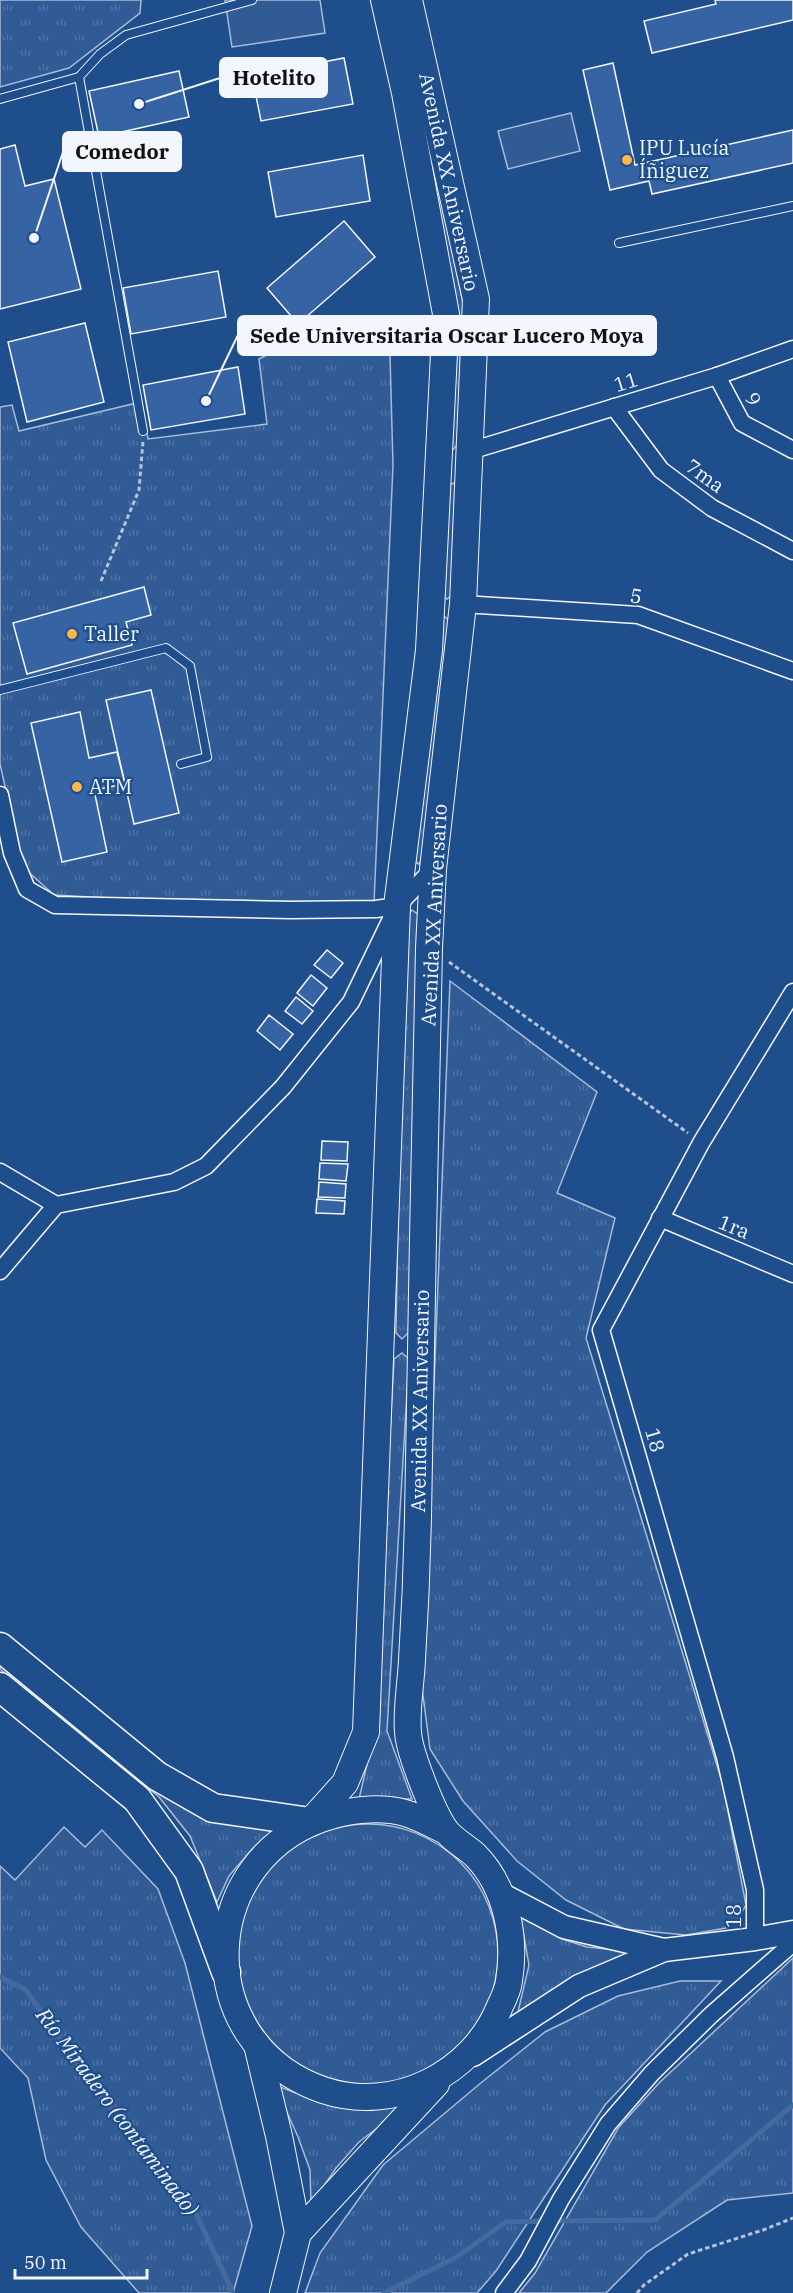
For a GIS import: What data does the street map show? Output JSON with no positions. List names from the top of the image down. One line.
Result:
{"streets":{"main road":["Avenida XX Aniversario"],"street":["11","9","7ma","5","1ra","18"]},"crossings":[["Avenida XX Aniversario","11"],["Avenida XX Aniversario","5"],["11","9"],["11","7ma"],["1ra","18"]],"water":["Río Miradero (contaminado)"],"places":["Hotelito","IPU Lucía Íñiguez","Comedor","Sede Universitaria Oscar Lucero Moya","Taller","ATM"],"scale_bar":"50 m"}
